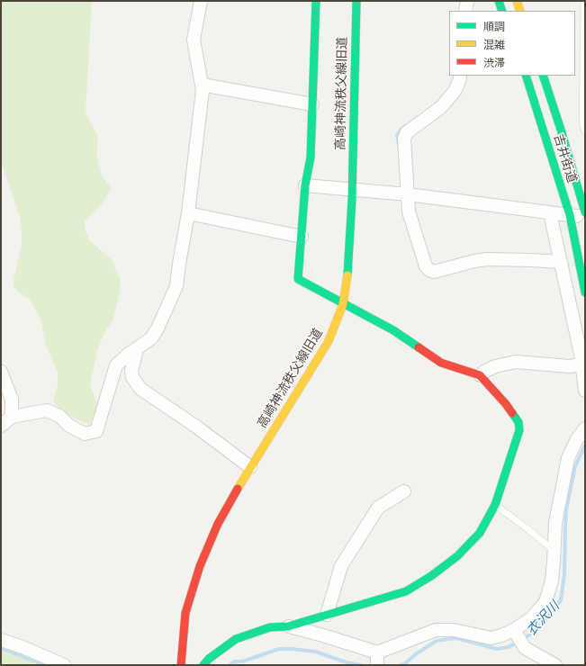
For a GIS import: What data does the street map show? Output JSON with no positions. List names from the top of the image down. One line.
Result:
{"streets":{"street":["高崎神流秩父線旧道","吉井街道"]},"water":["衣沢川"],"legend":["順調","混雑","渋滞"]}
